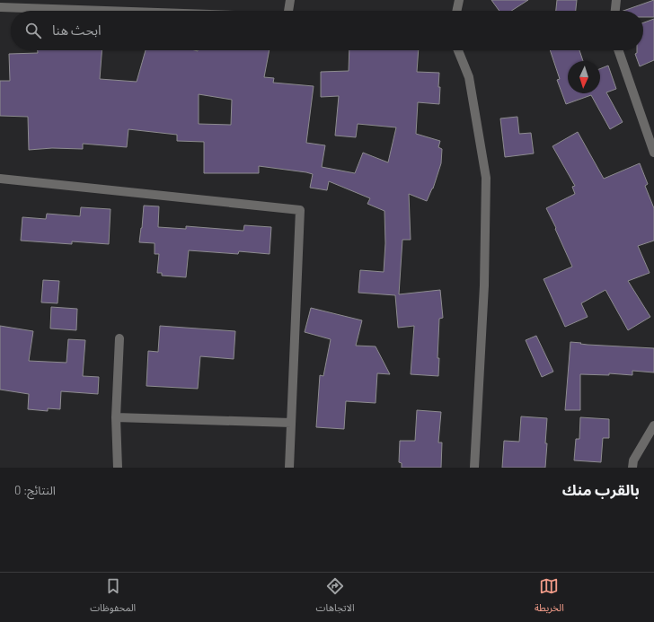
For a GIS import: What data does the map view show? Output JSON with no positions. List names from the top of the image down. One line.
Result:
{"north":"bottom","page":{"search":"ابحث هنا","heading":["بالقرب منك","النتائج: 0"],"nav":["الخريطة","الاتجاهات","المحفوظات"]}}
